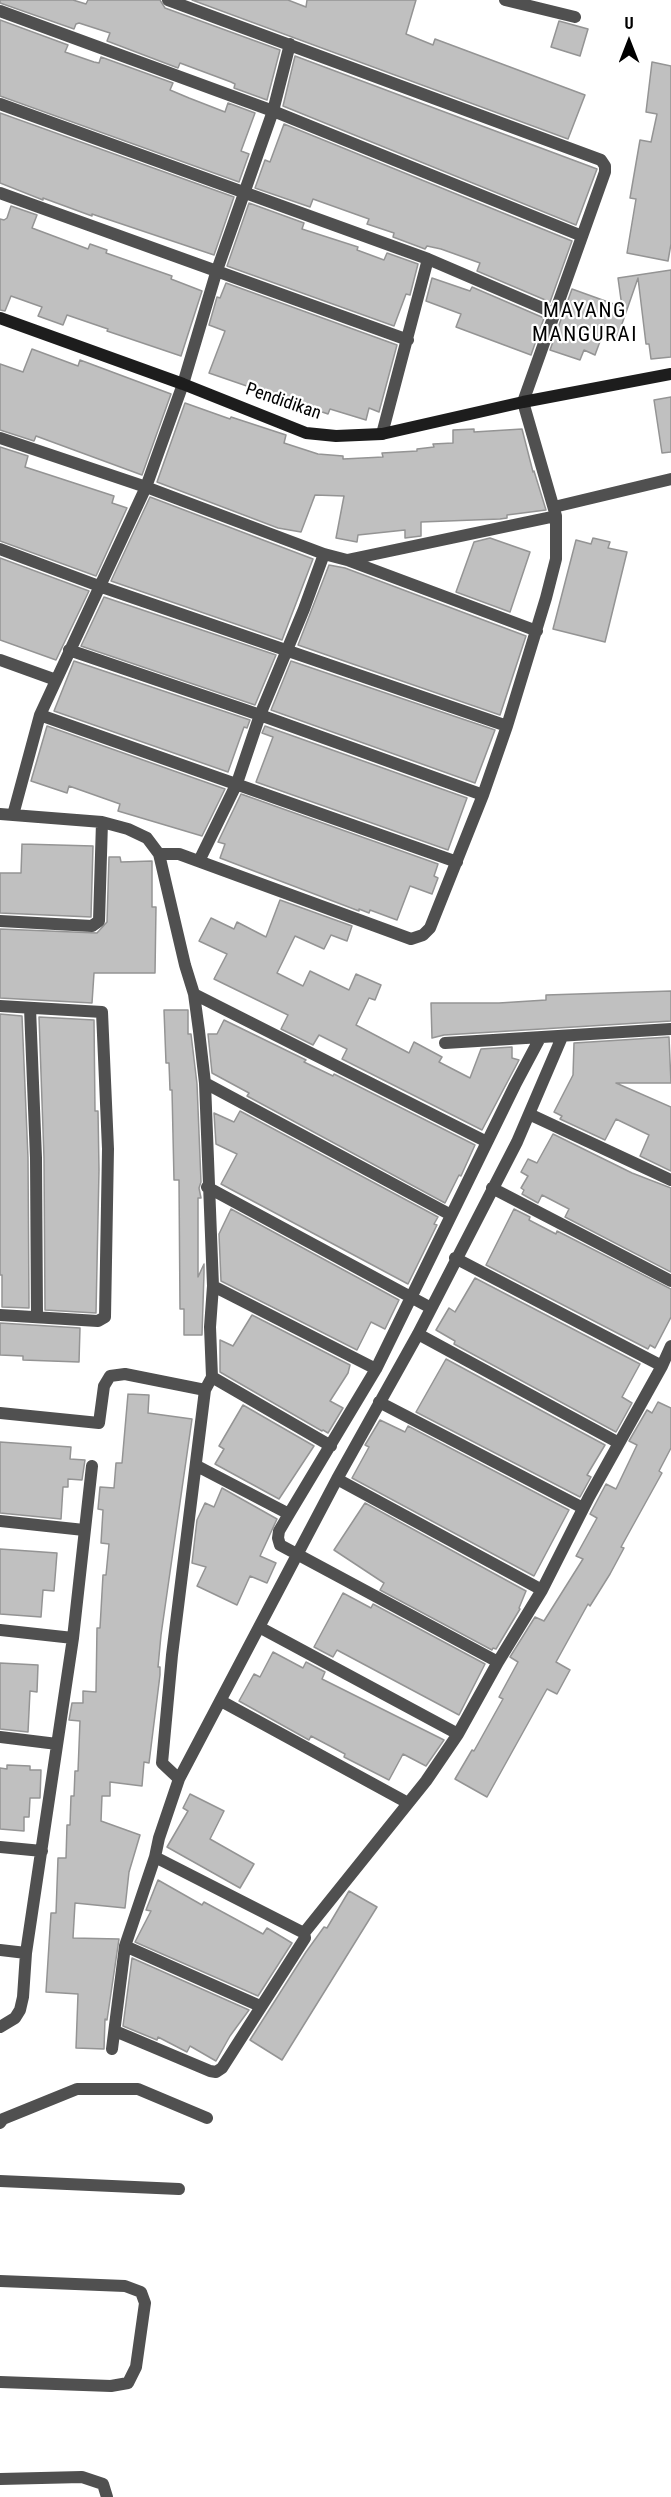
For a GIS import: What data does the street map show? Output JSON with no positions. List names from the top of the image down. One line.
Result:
{"streets":{"street":["Pendidikan"]},"districts":["MAYANG MANGURAI"],"north":"top"}
